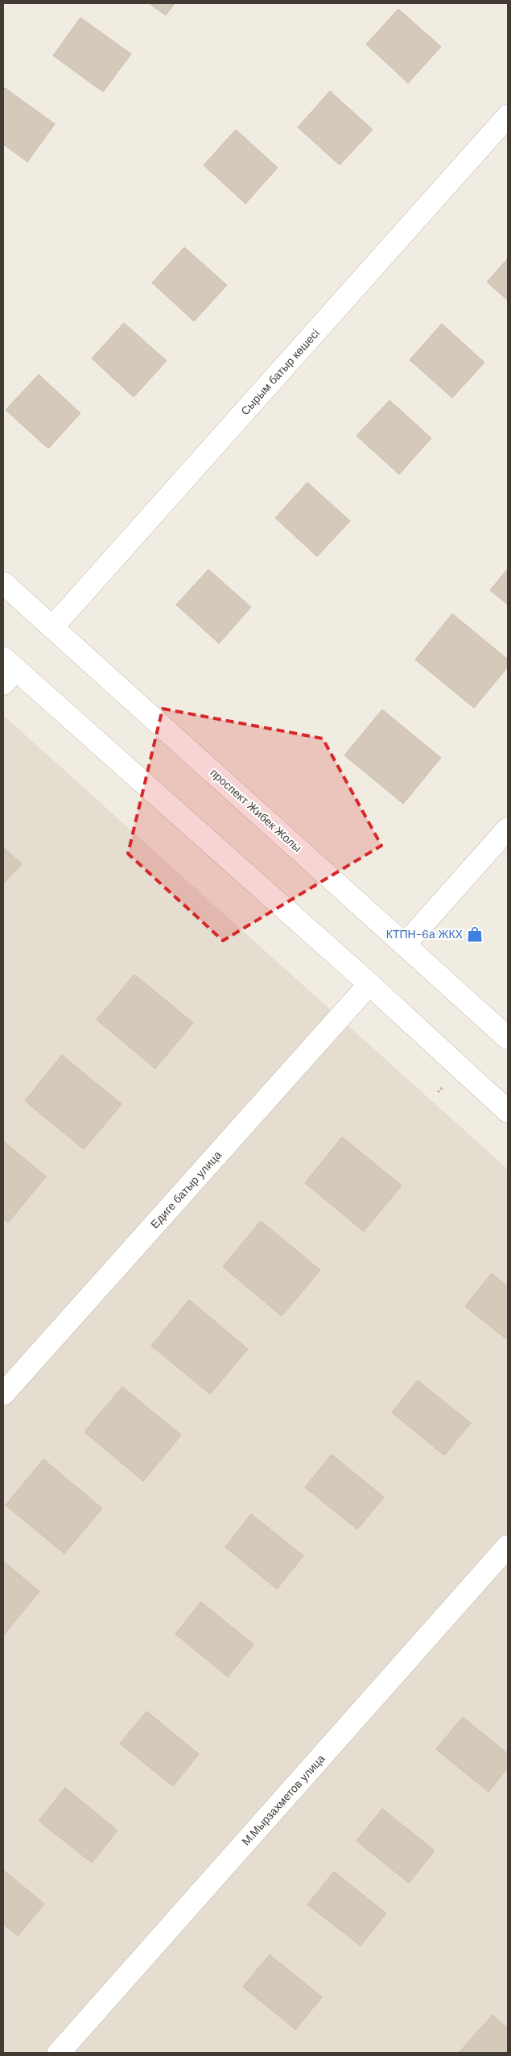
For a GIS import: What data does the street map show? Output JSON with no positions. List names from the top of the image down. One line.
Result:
{"streets":{"street":["Сырым батыр көшесі","проспект Жибек Жолы","Едиге батыр улица","М.Мырзахметов улица"]},"crossings":[["Сырым батыр көшесі","проспект Жибек Жолы"]],"places":{"shop":["КТПН-6а ЖКХ"]}}
